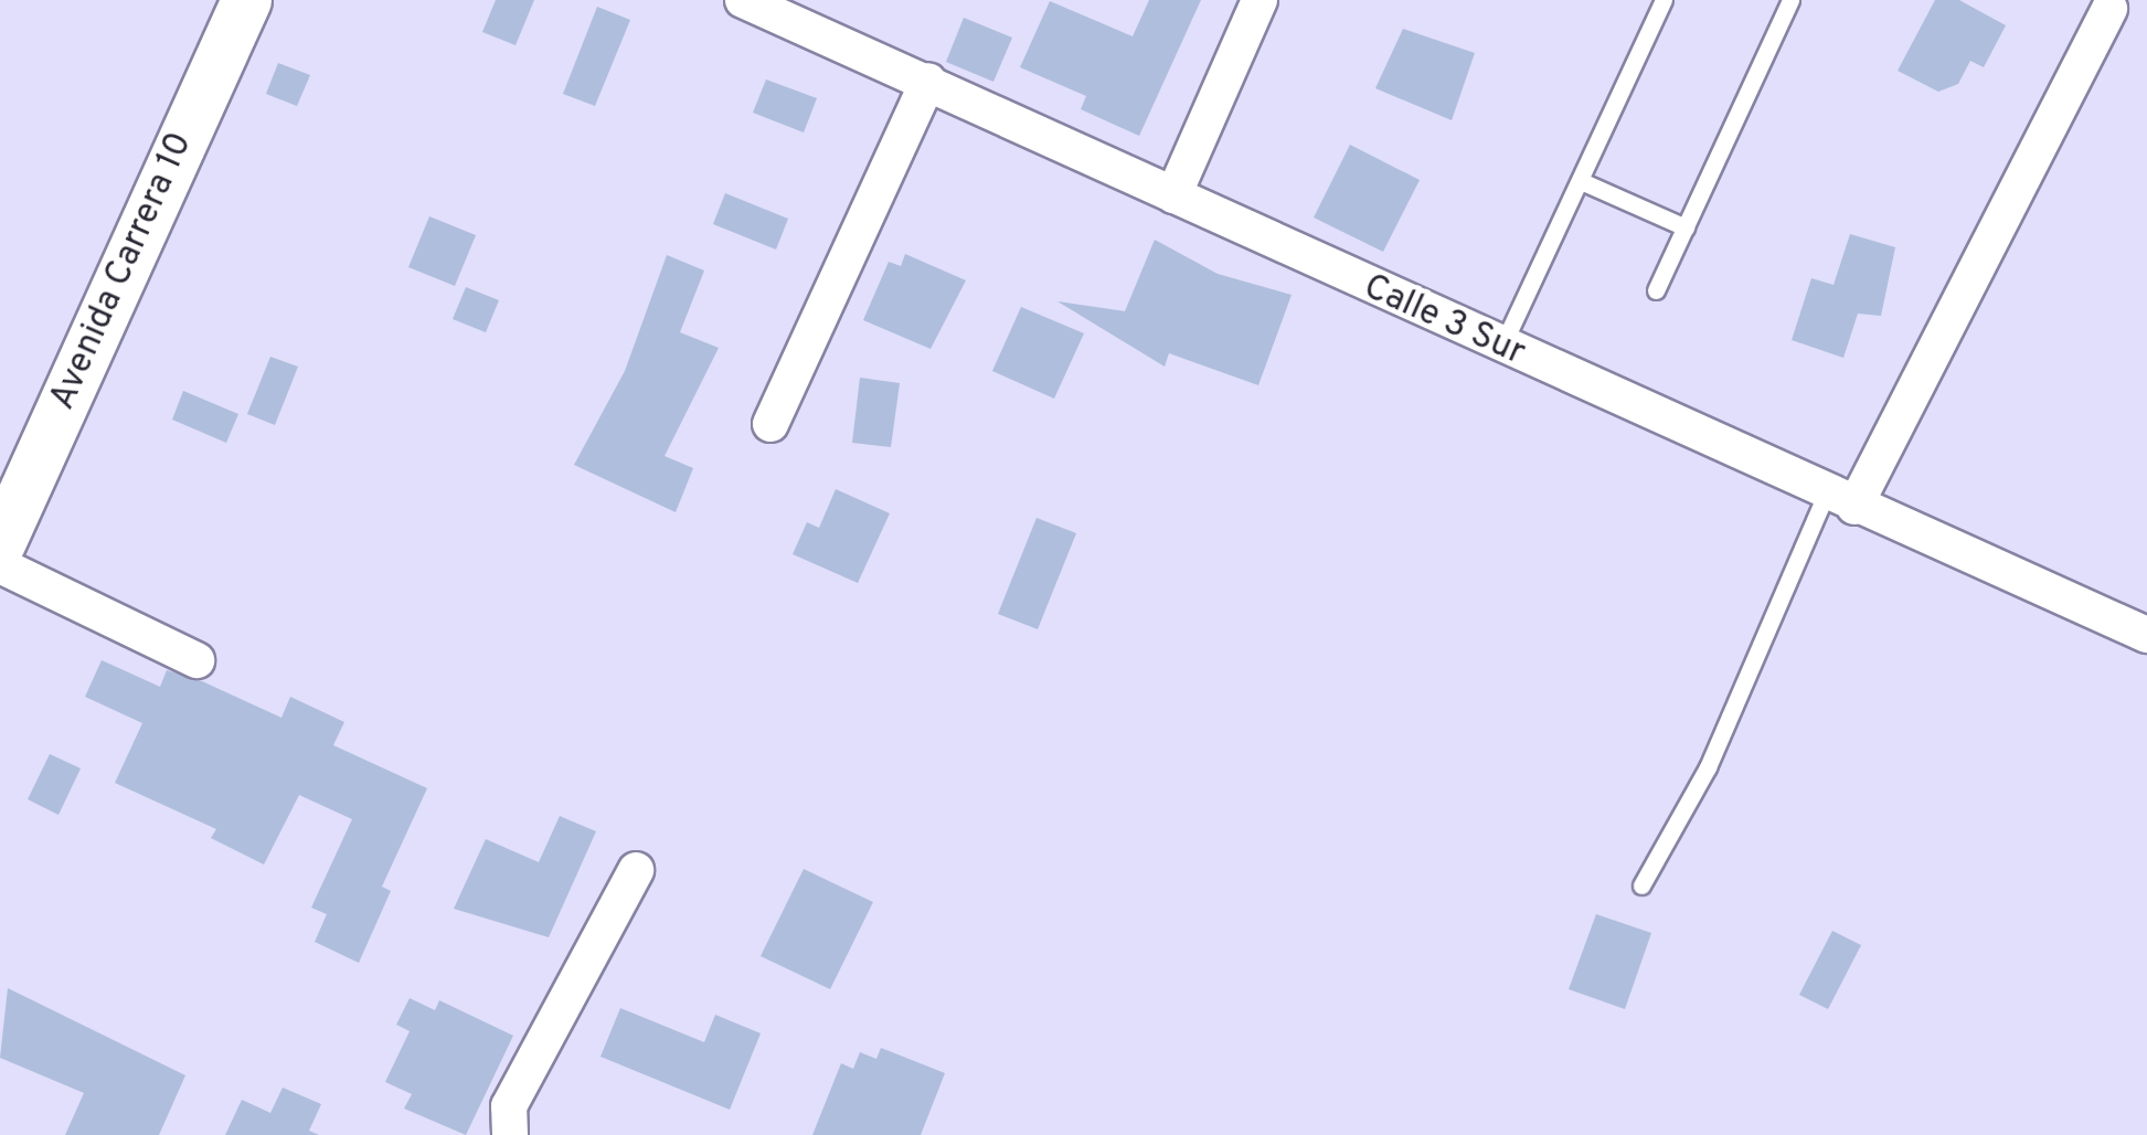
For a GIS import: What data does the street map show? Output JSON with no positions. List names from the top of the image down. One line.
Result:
{"streets":{"street":["Avenida Carrera 10","Calle 3 Sur"]}}
